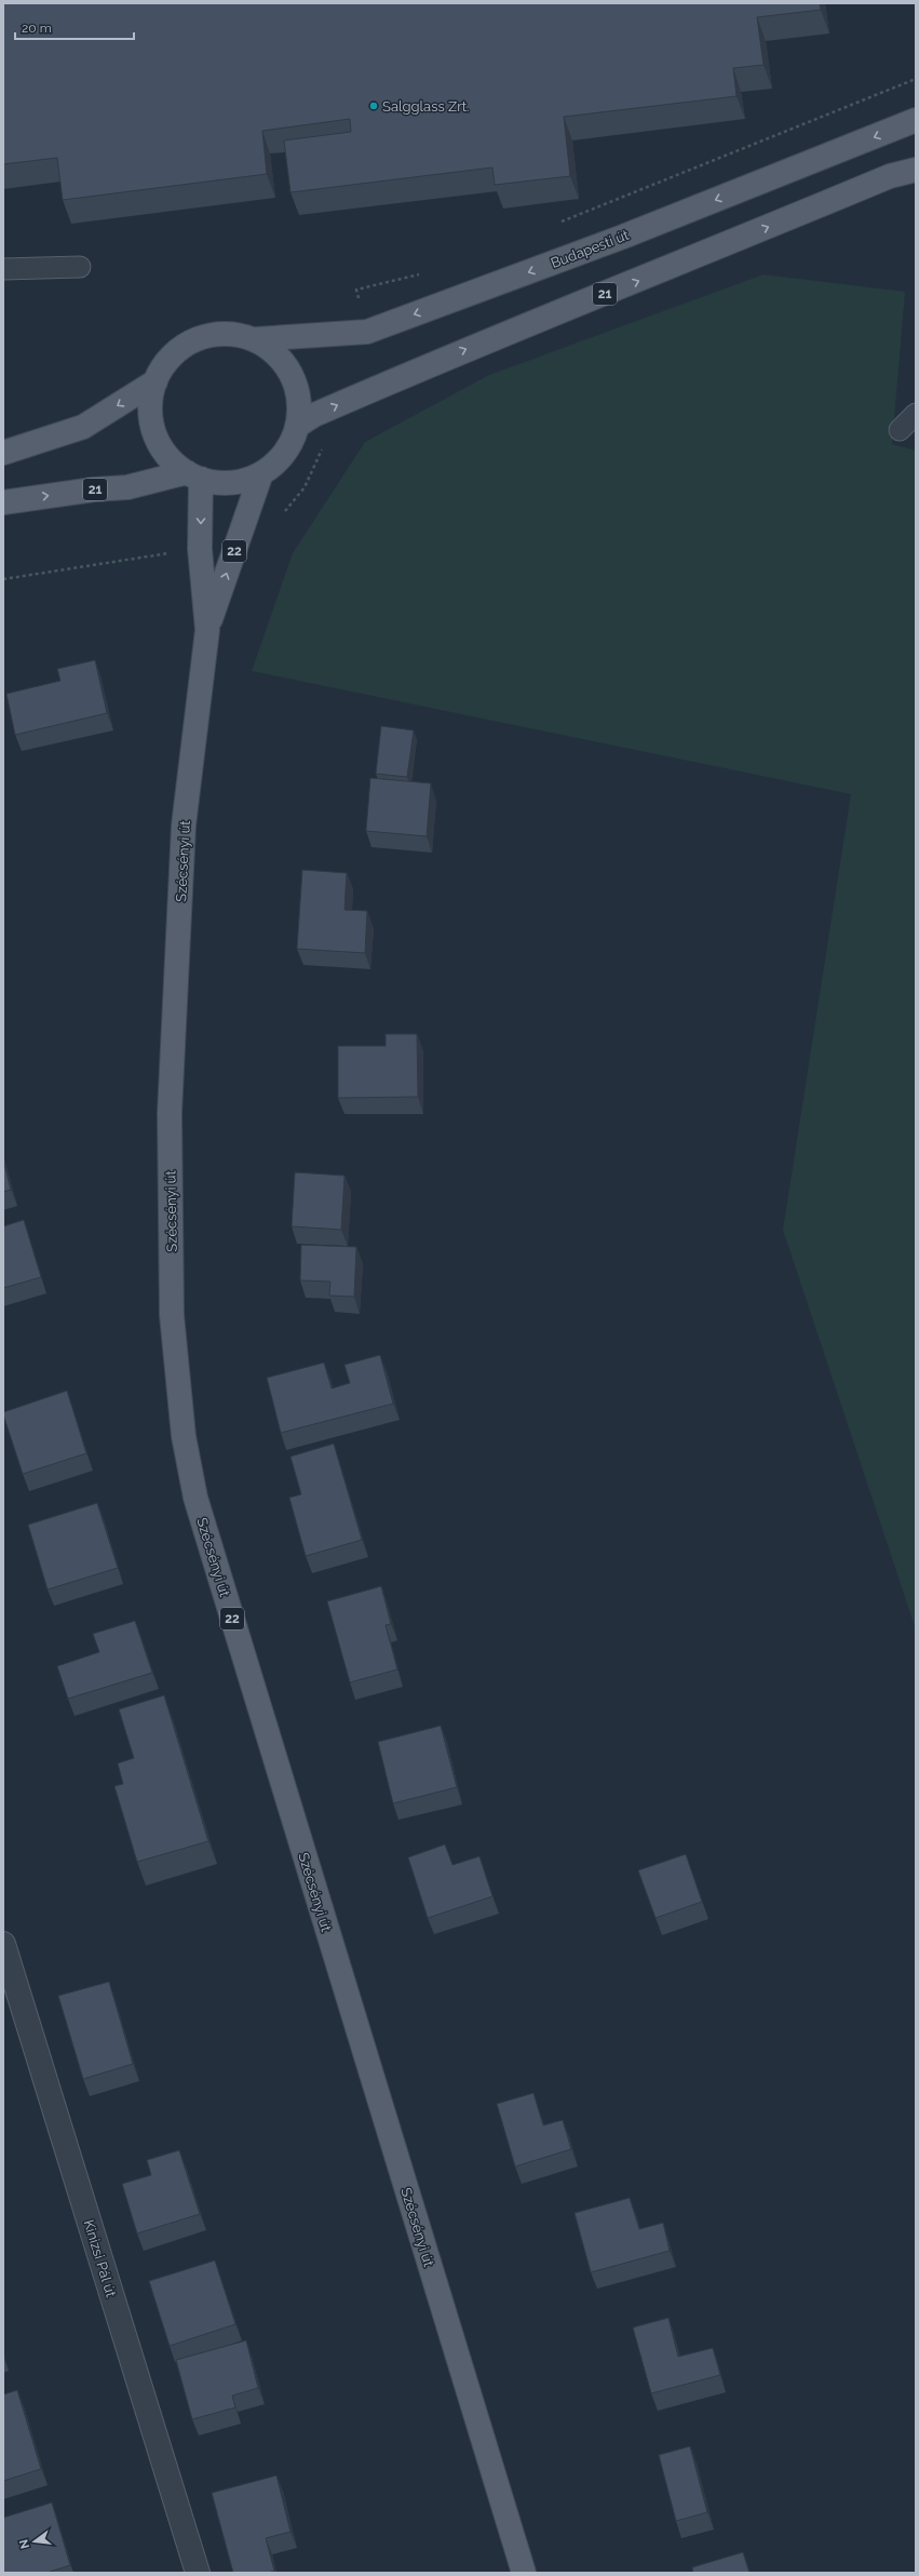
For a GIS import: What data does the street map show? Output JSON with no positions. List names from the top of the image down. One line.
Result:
{"streets":{"main road":["Budapesti út","21","22","Szécsényi út"],"street":["Kinizsi Pál út"]},"crossings":[["Budapesti út","21"],["Budapesti út","Szécsényi út"],["21","Szécsényi út"]],"places":["Salgglass Zrt."],"scale_bar":"20 m","north":"left"}
